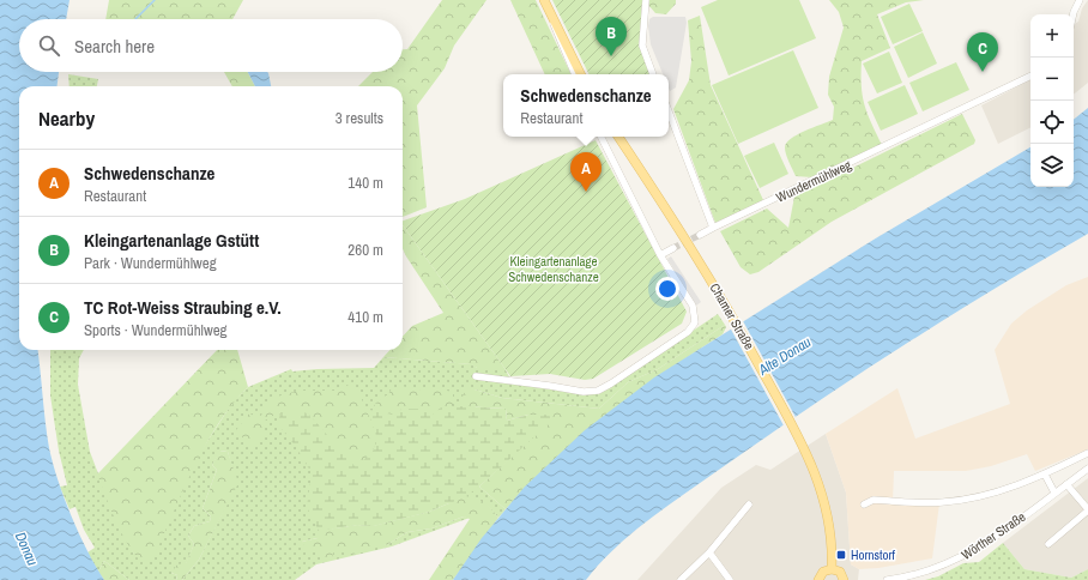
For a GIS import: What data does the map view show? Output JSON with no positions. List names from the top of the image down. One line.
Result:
{"streets":{"main road":["Chamer Straße"],"street":["Wundermühlweg","Wörther Straße"]},"water":["Alte Donau","Donau"],"parks":["Kleingartenanlage Schwedenschanze"],"places":{"transit":["Hornstorf"]},"page":{"map_buttons":["+","−"],"pins":["B","C","A"],"search":"Search here","popup":["Schwedenschanze","Restaurant"],"heading":["Nearby","3 results"],"list":[{"mark":"A","name":"Schwedenschanze","note":"Restaurant","value":"140 m"},{"mark":"B","name":"Kleingartenanlage Gstütt","note":"Park · Wundermühlweg","value":"260 m"},{"mark":"C","name":"TC Rot-Weiss Straubing e.V.","note":"Sports · Wundermühlweg","value":"410 m"}]}}
